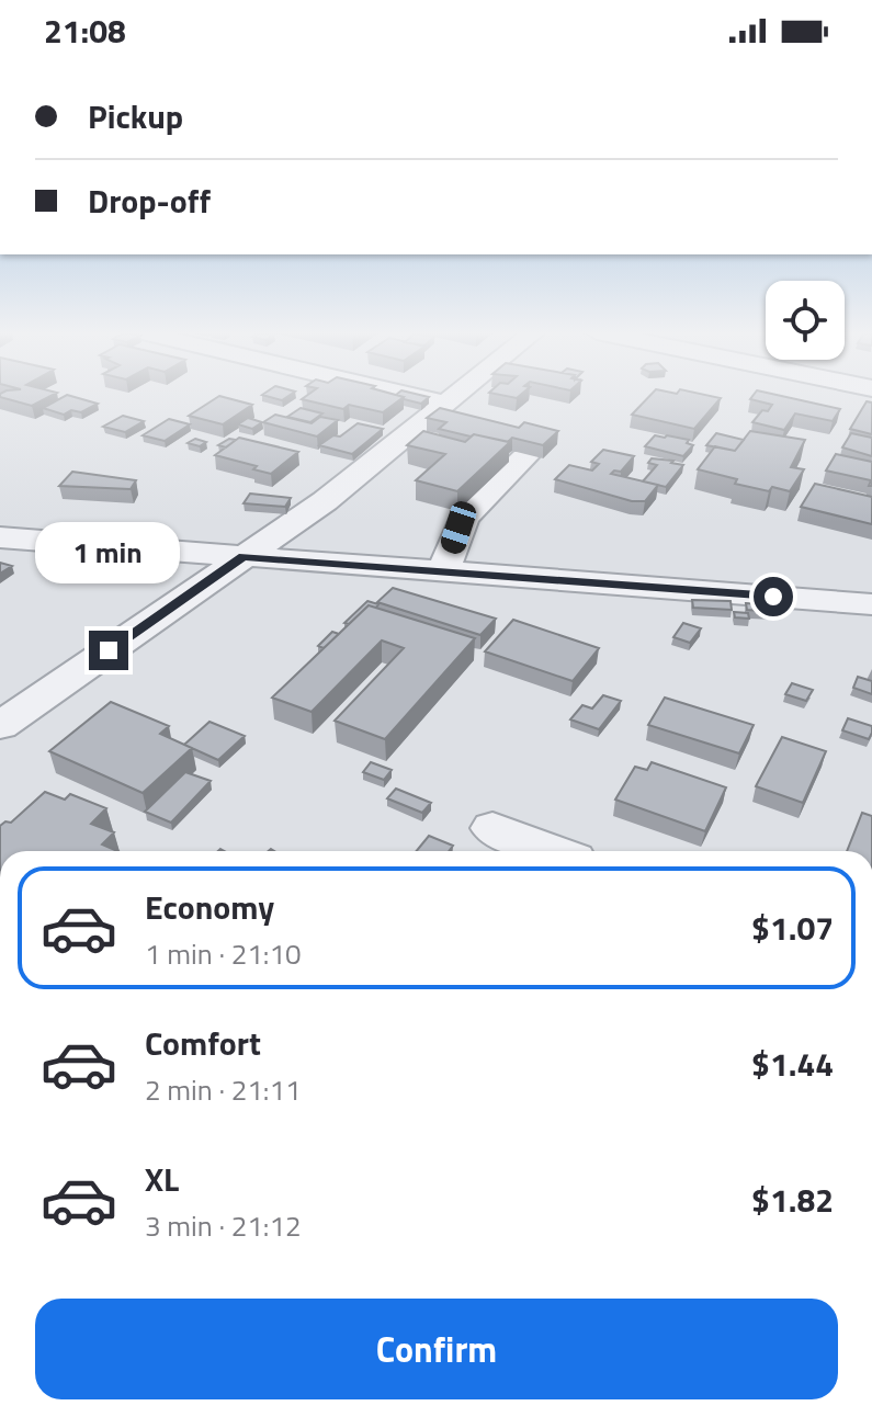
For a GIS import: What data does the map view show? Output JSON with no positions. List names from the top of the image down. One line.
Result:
{"page":{"status":"21:08","banner":["Pickup","Drop-off"],"bubble":"1 min","list":[{"name":"Economy","note":"1 min · 21:10","value":"$1.07"},{"name":"Comfort","note":"2 min · 21:11","value":"$1.44"},{"name":"XL","note":"3 min · 21:12","value":"$1.82"}],"buttons":"Confirm"}}
